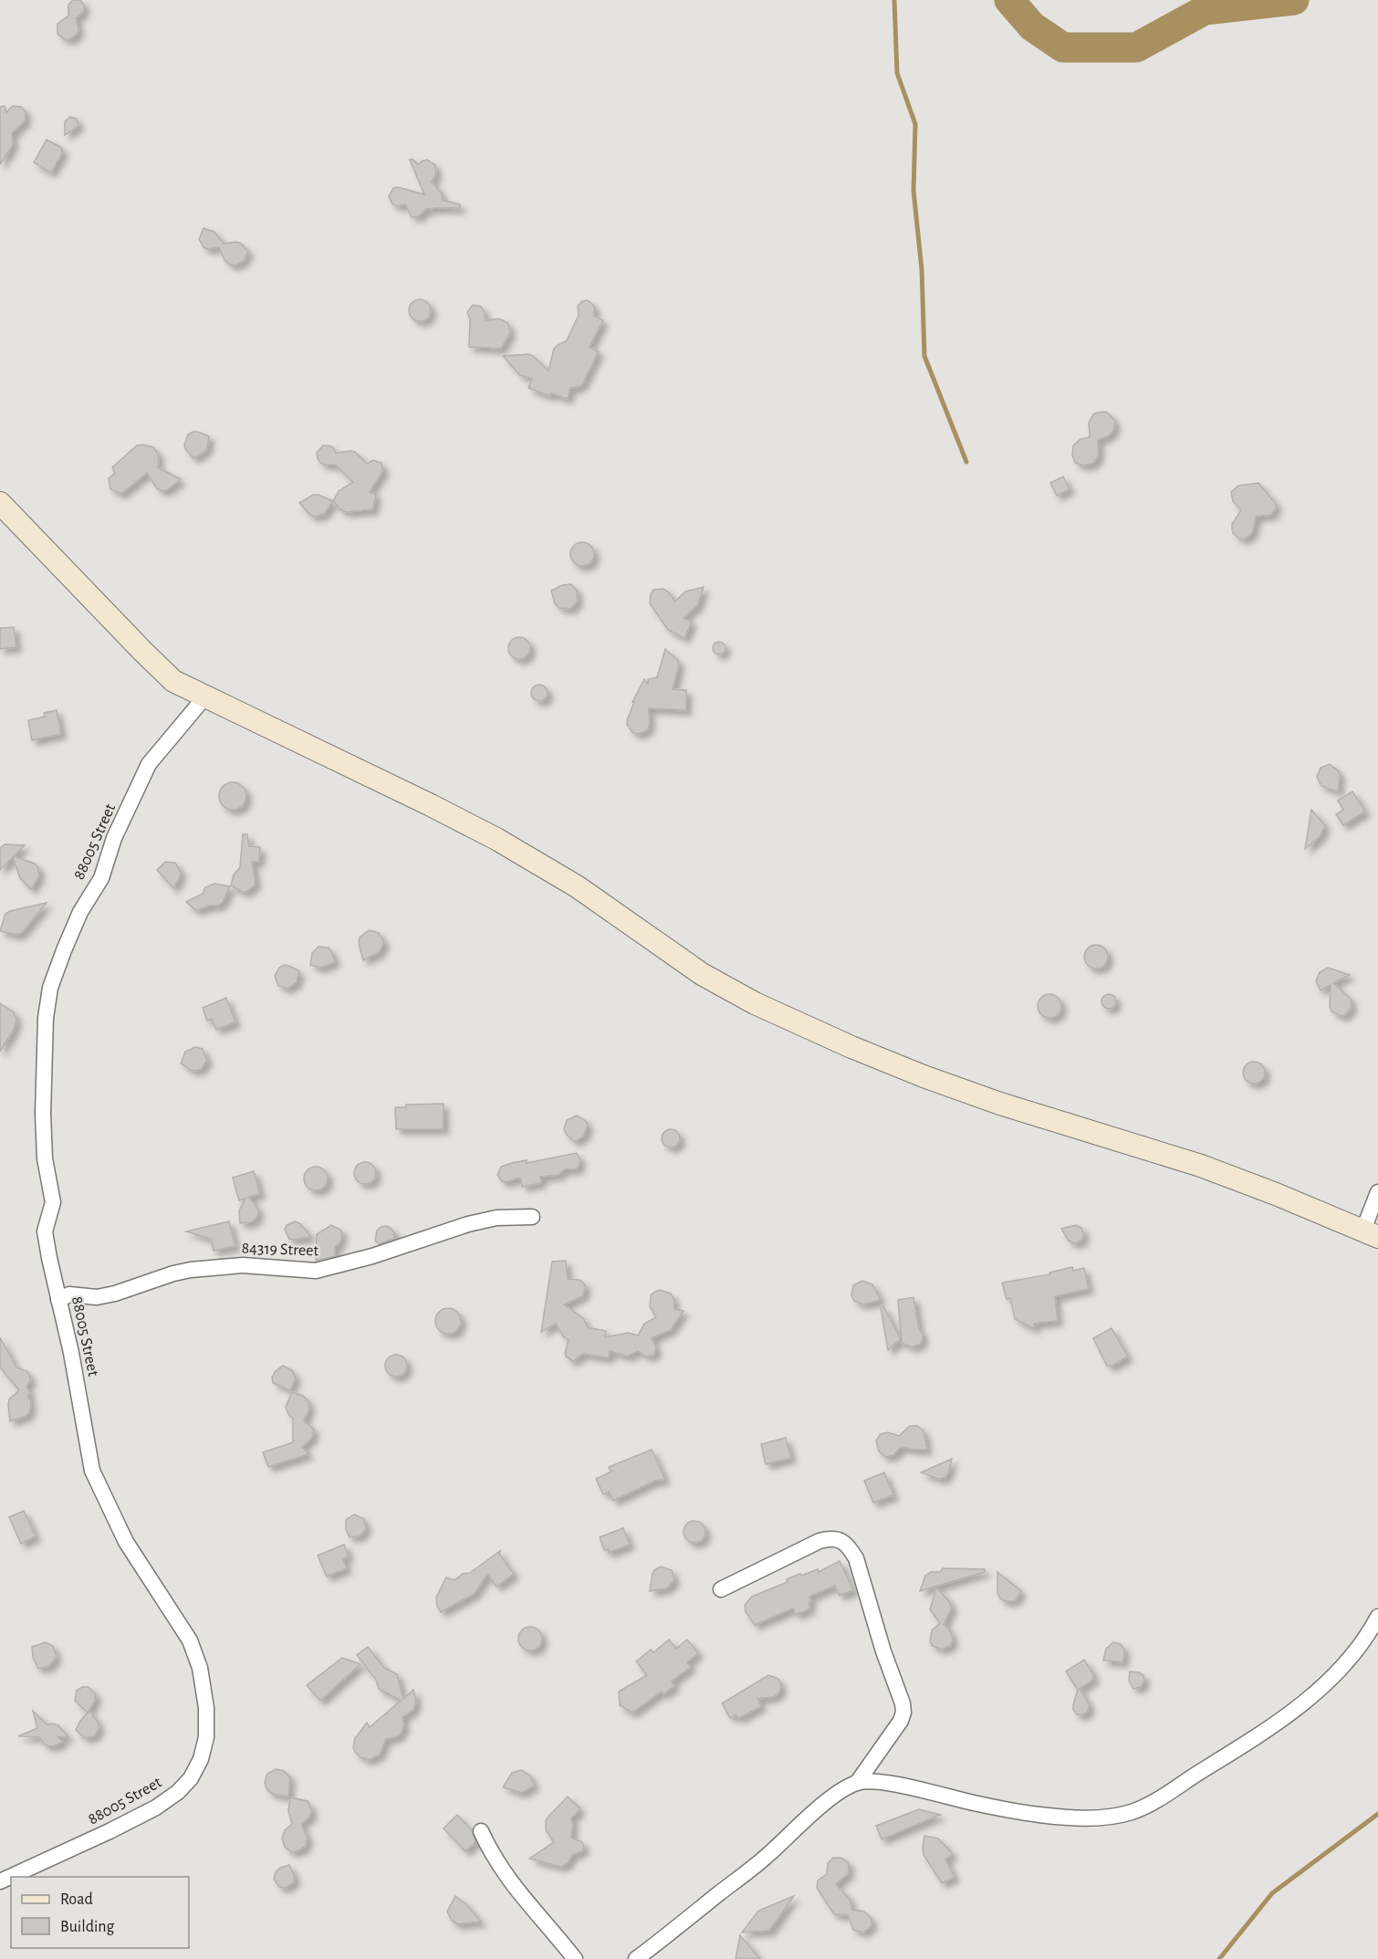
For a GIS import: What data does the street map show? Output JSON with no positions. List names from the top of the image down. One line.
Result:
{"streets":{"street":["88005 Street","84319 Street"]},"crossings":[["88005 Street","84319 Street"]],"legend":["Road","Building"]}
